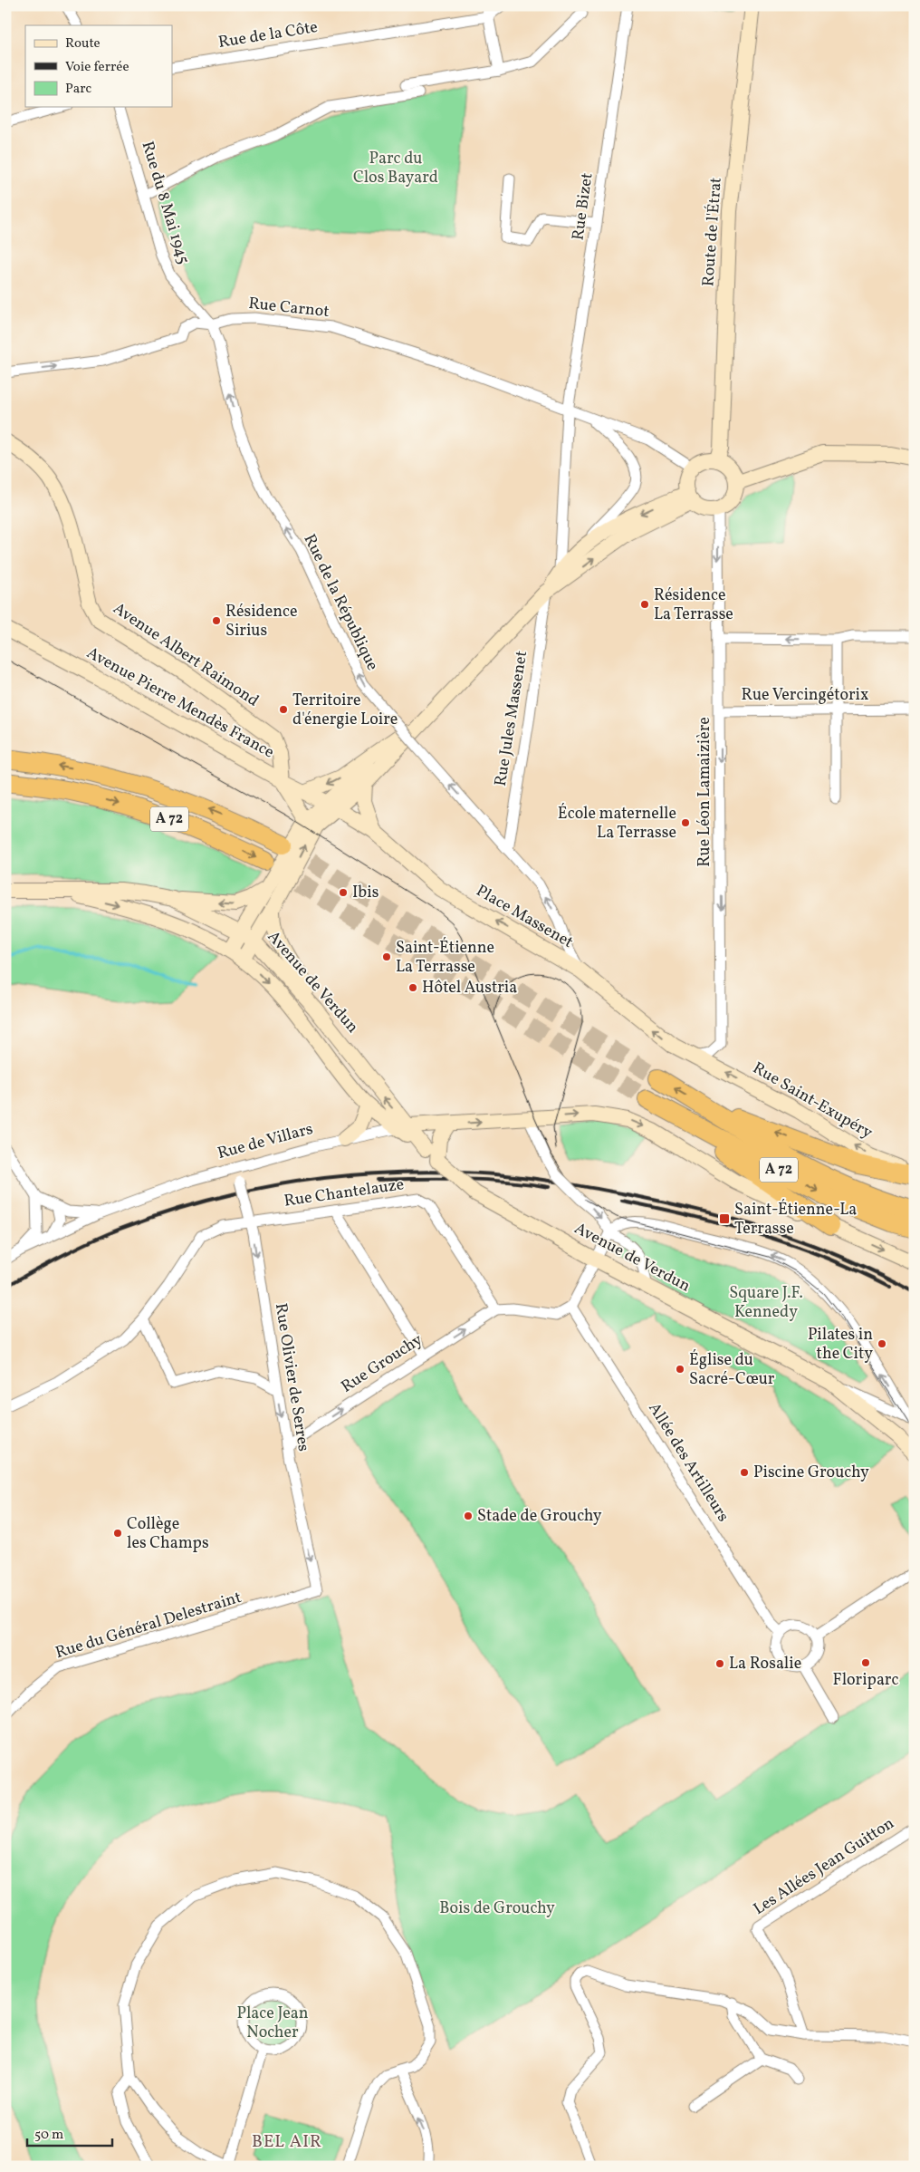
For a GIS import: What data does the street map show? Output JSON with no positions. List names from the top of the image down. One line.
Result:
{"streets":{"highway":["A 72"],"main road":["Route de l'Étrat","Avenue Albert Raimond","Avenue Pierre Mendès France","Place Massenet","Avenue de Verdun","Rue Saint-Exupéry","Rue de Villars"],"street":["Rue de la Côte","Rue du 8 Mai 1945","Rue Bizet","Rue Carnot","Rue de la République","Rue Vercingétorix","Rue Jules Massenet","Rue Léon Lamaizière","Rue Chantelauze","Rue Grouchy","Rue Olivier de Serres","Allée des Artilleurs","Rue du Général Delestraint","Les Allées Jean Guitton"]},"crossings":[["Rue du 8 Mai 1945","Rue Carnot"],["Rue du 8 Mai 1945","Rue de la République"],["Rue Bizet","Rue Carnot"],["Route de l'Étrat","Rue Carnot"],["Route de l'Étrat","Rue Léon Lamaizière"],["Rue Carnot","Rue de la République"],["Rue Carnot","Rue Léon Lamaizière"],["Rue de la République","Rue Jules Massenet"],["Rue de la République","Place Massenet"],["Avenue Albert Raimond","Avenue Pierre Mendès France"],["Rue Vercingétorix","Rue Léon Lamaizière"],["Avenue Pierre Mendès France","Place Massenet"],["Rue Léon Lamaizière","Place Massenet"],["Rue Léon Lamaizière","Rue Saint-Exupéry"],["A 72","Rue de Villars"],["Place Massenet","Rue Saint-Exupéry"],["Avenue de Verdun","Rue de Villars"],["Rue de Villars","Rue Olivier de Serres"],["Rue Chantelauze","Rue Grouchy"],["Rue Chantelauze","Rue Olivier de Serres"],["Rue Grouchy","Rue Olivier de Serres"],["Rue Olivier de Serres","Rue du Général Delestraint"]],"one_way":["Rue de la République","Rue Léon Lamaizière","Place Massenet","Rue Saint-Exupéry","Rue de Villars","Rue Grouchy","Rue Olivier de Serres"],"districts":["BEL AIR"],"parks":["Parc du Clos Bayard","Square J.F. Kennedy","Bois de Grouchy","Place Jean Nocher"],"places":{"other":["Résidence La Terrasse","Résidence Sirius","Territoire d'énergie Loire","École maternelle La Terrasse","Ibis","Saint-Étienne La Terrasse","Hôtel Austria","Pilates in the City","Église du Sacré-Cœur","Piscine Grouchy","Stade de Grouchy","Collège les Champs","Floriparc","La Rosalie"],"transit":["Saint-Étienne-La Terrasse"]},"legend":["Route","Voie ferrée","Parc"],"scale_bar":"50 m"}
